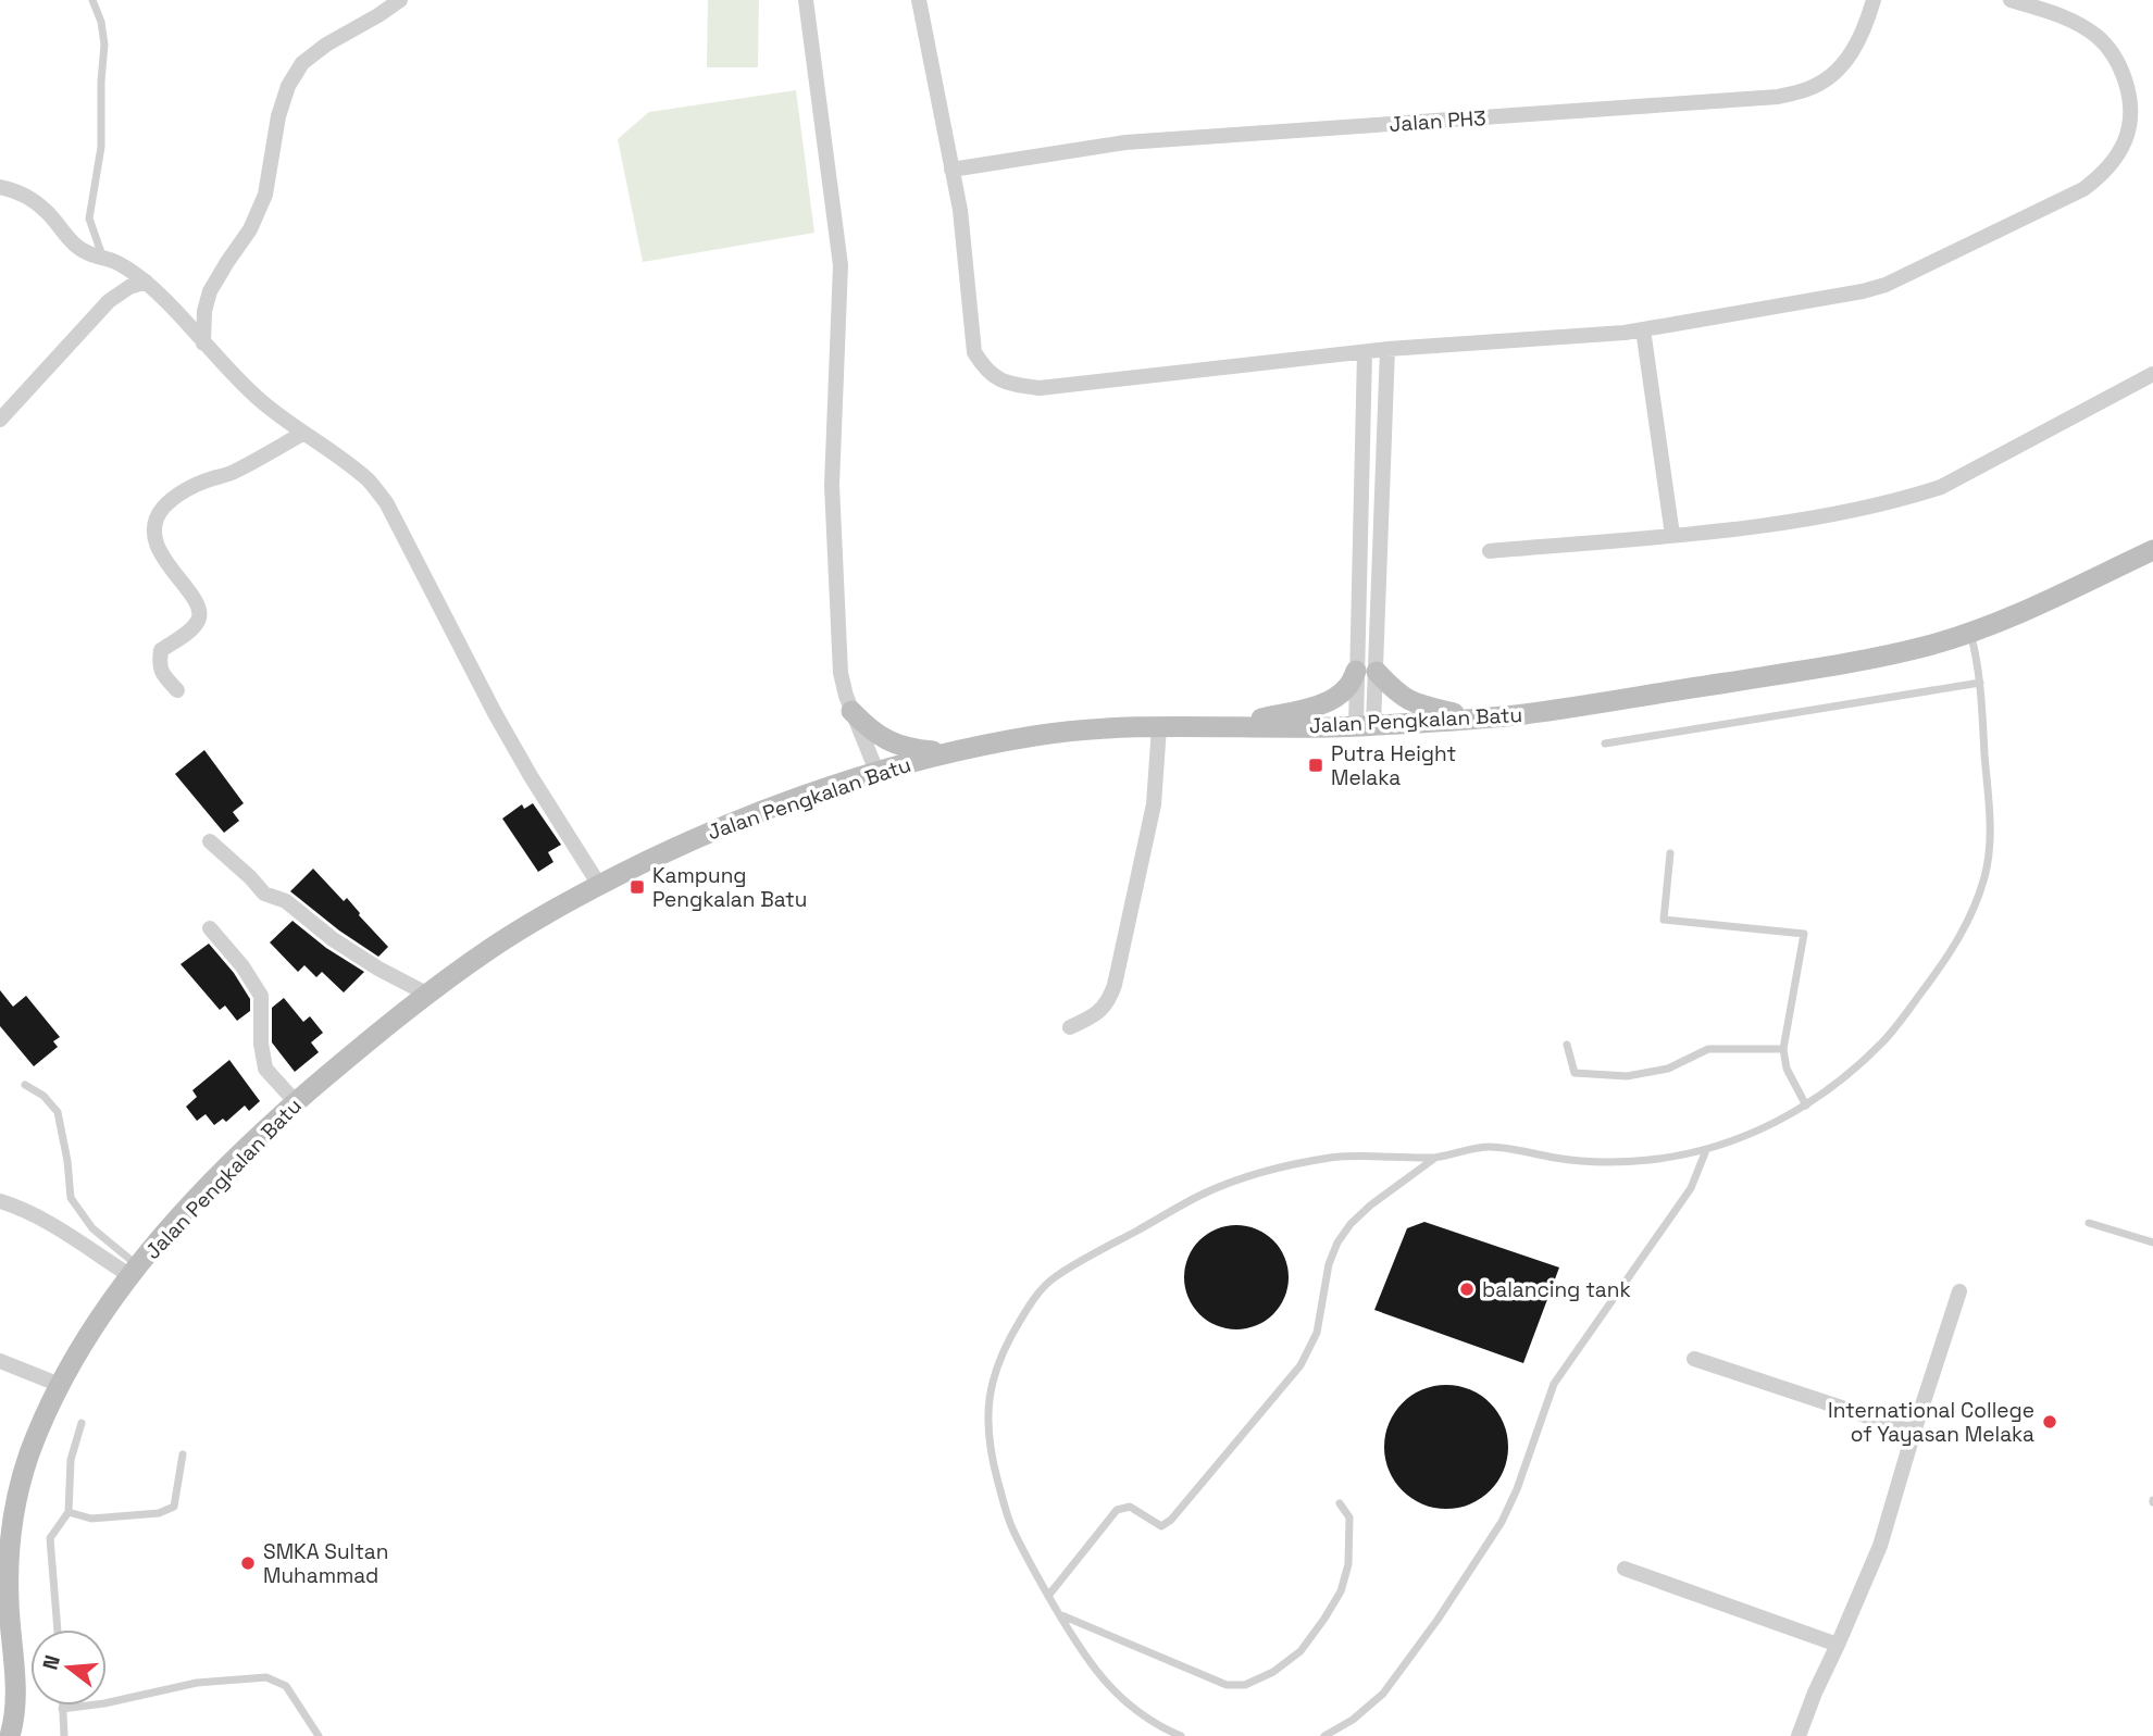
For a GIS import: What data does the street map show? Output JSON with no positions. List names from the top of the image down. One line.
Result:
{"streets":{"main road":["Jalan Pengkalan Batu"],"street":["Jalan PH3"]},"places":{"transit":["Putra Height Melaka","Kampung Pengkalan Batu"],"other":["balancing tank","International College of Yayasan Melaka","SMKA Sultan Muhammad"]},"north":"left"}
